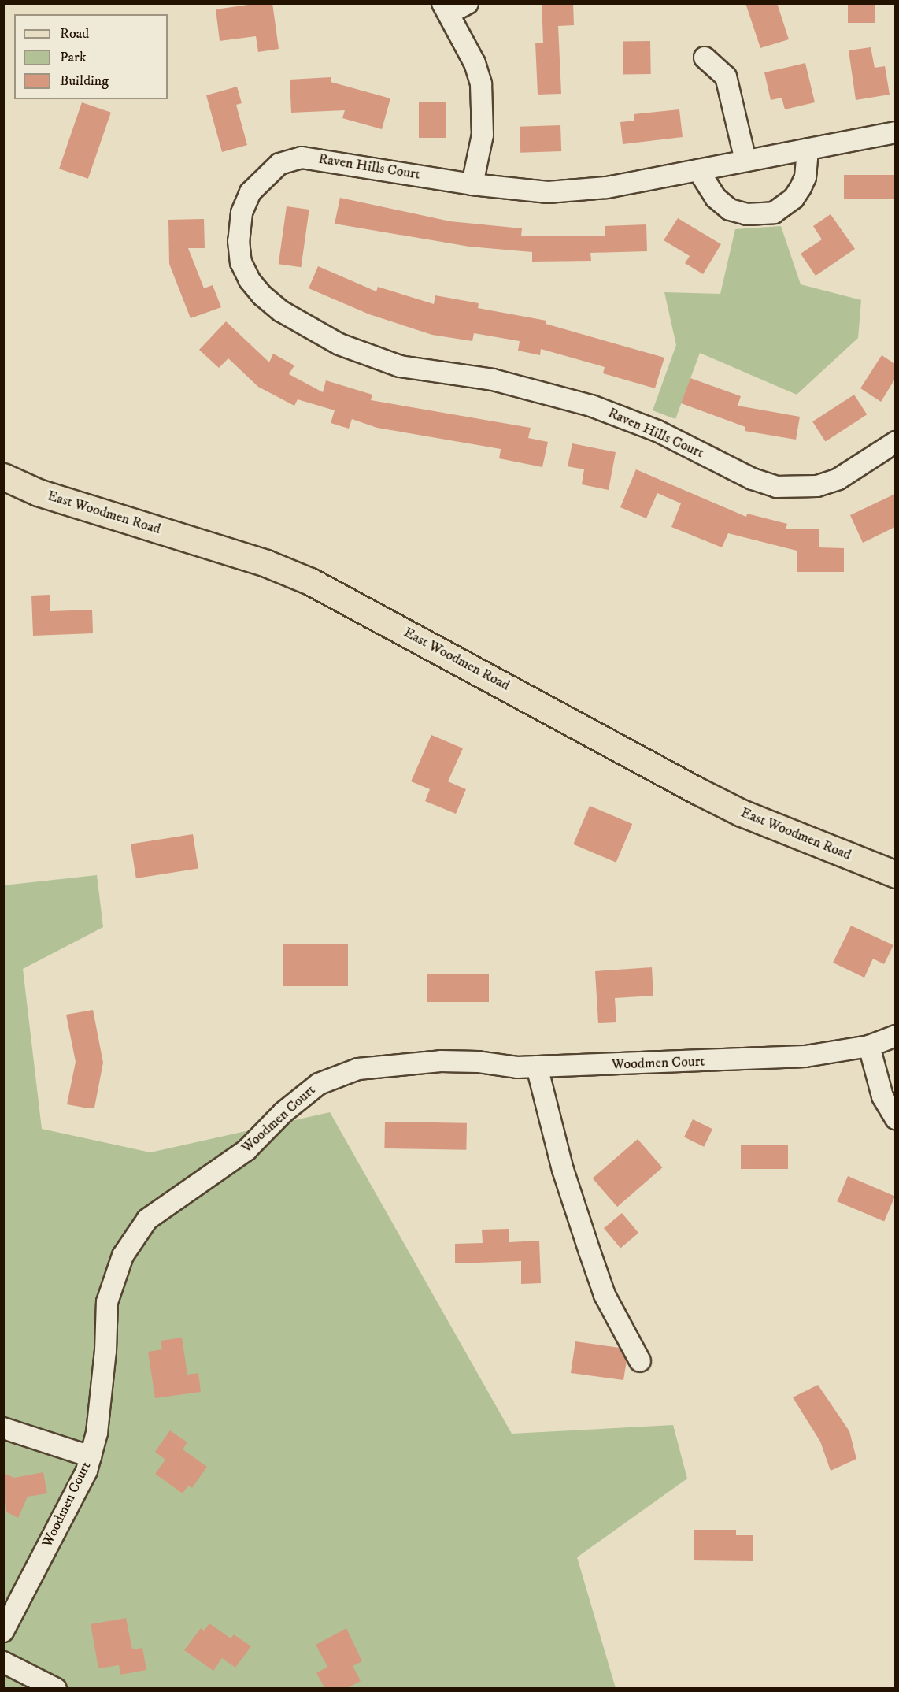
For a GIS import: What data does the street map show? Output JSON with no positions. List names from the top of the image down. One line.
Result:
{"streets":{"main road":["East Woodmen Road"],"street":["Raven Hills Court","Woodmen Court"]},"legend":["Road","Park","Building"]}
